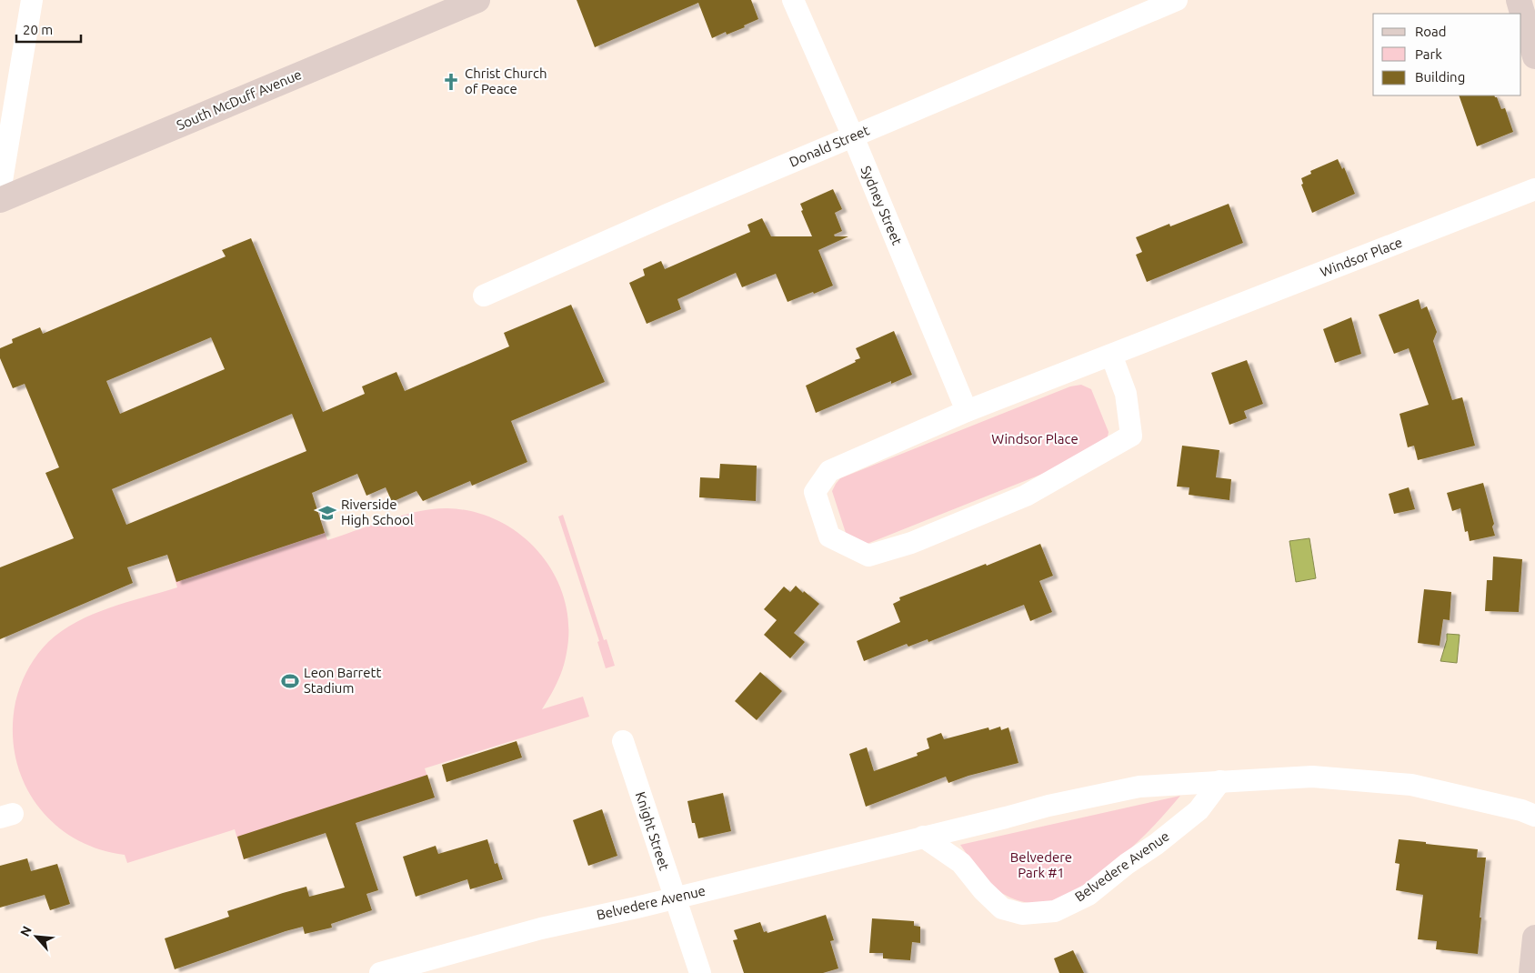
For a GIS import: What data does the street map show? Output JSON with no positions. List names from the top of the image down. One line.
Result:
{"streets":{"main road":["South McDuff Avenue"],"street":["Donald Street","Sydney Street","Windsor Place","Knight Street","Belvedere Avenue"]},"crossings":[["Donald Street","Sydney Street"],["Sydney Street","Windsor Place"],["Knight Street","Belvedere Avenue"]],"parks":["Windsor Place","Belvedere Park #1"],"places":{"church":["Christ Church of Peace"],"school or university":["Riverside High School"],"sports":["Leon Barrett Stadium"]},"legend":["Road","Park","Building"],"scale_bar":"20 m","north":"top left"}
